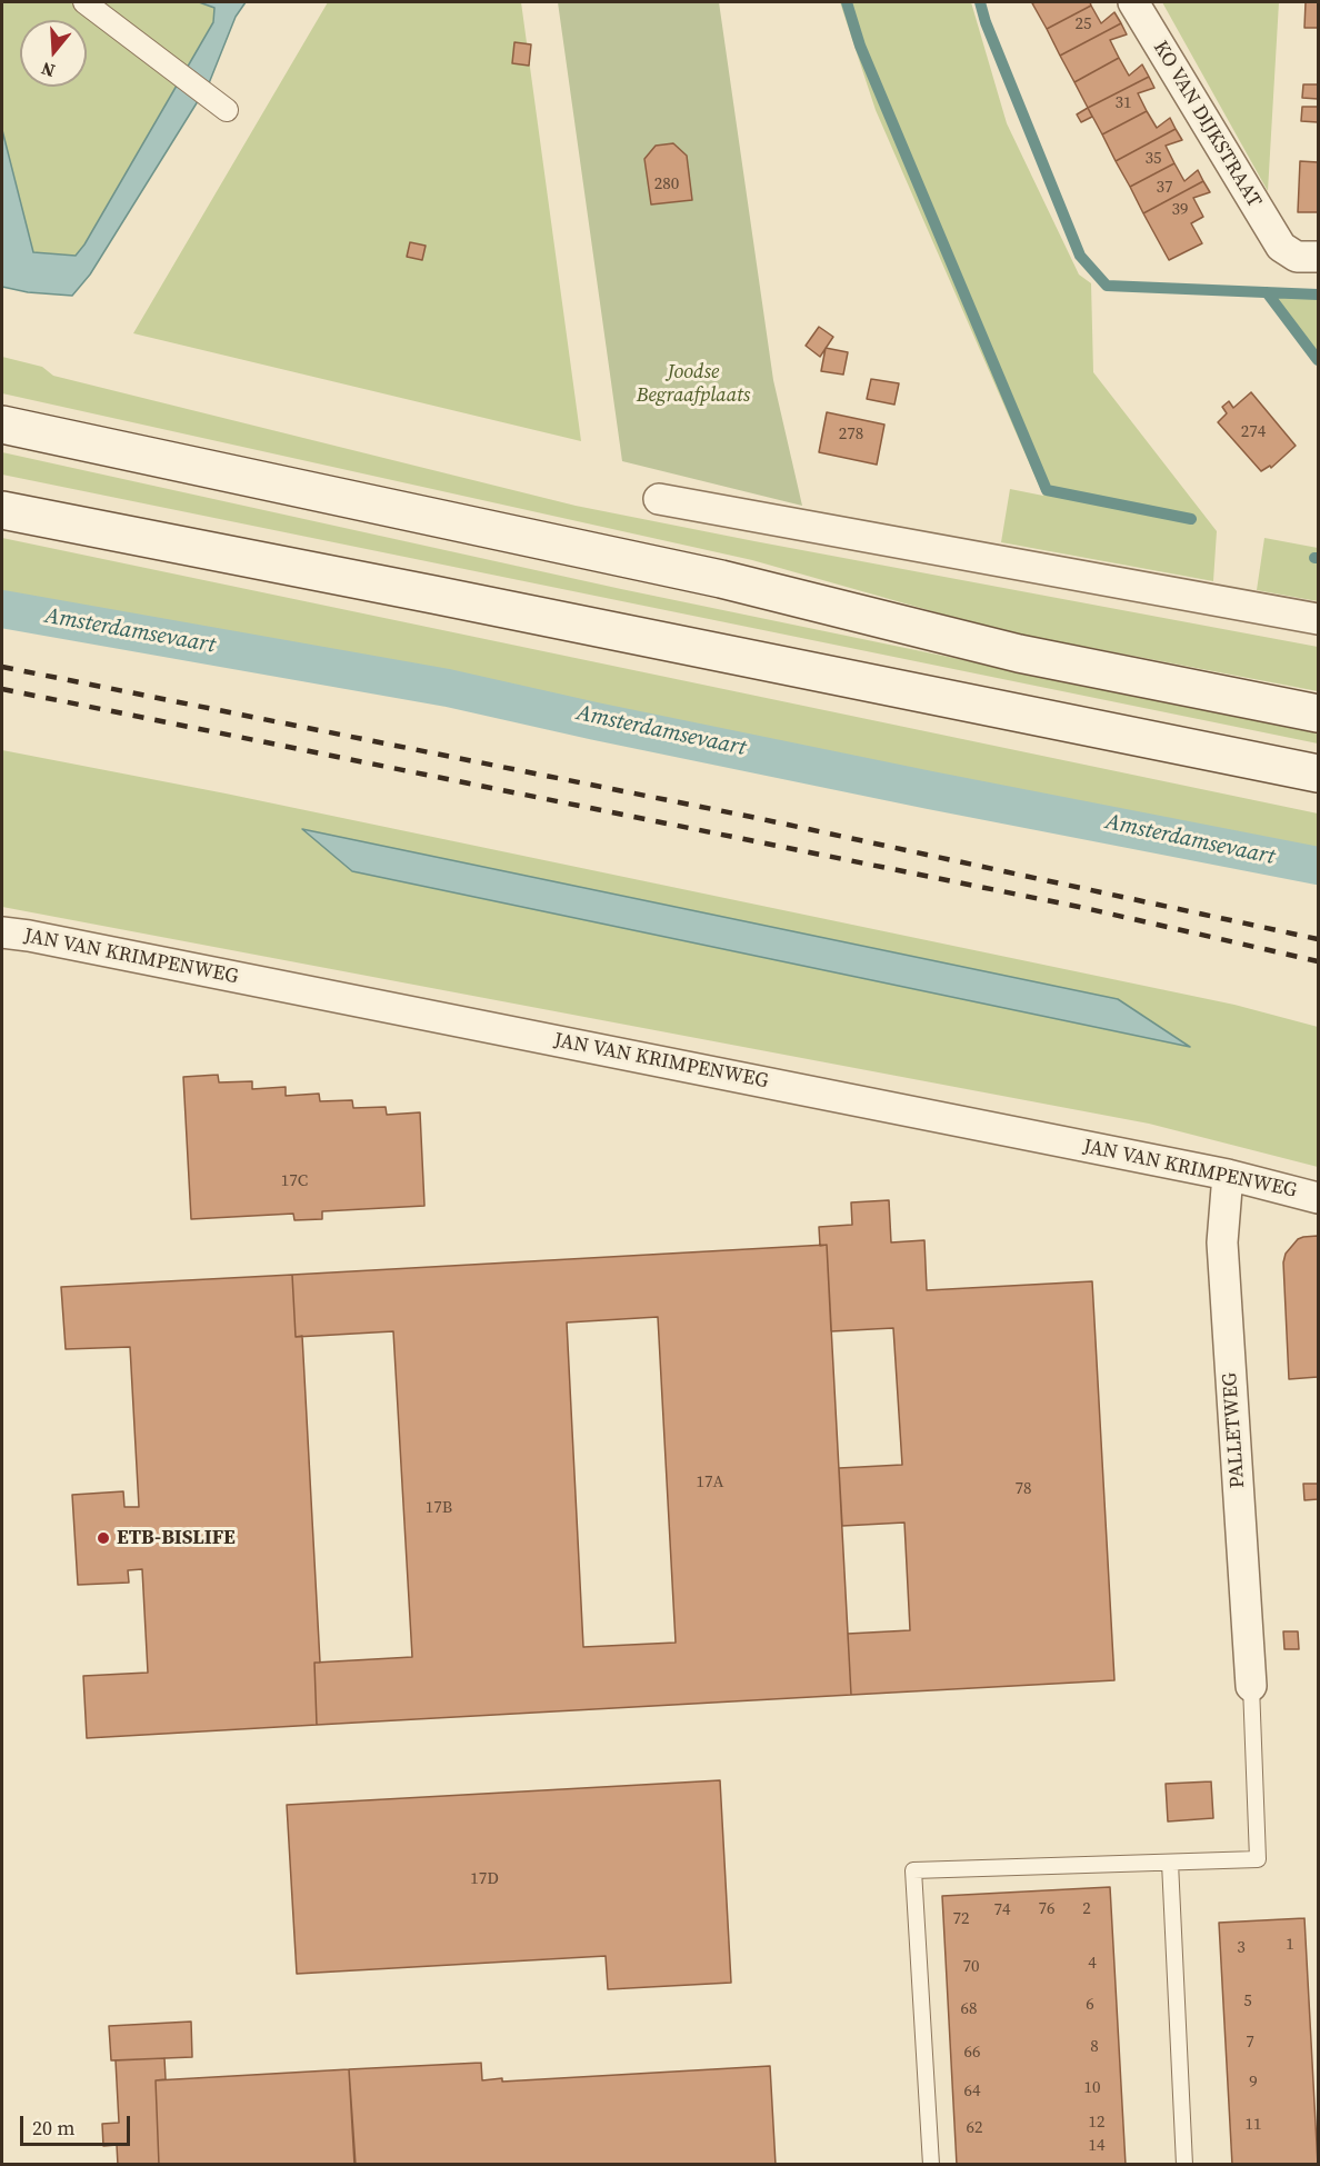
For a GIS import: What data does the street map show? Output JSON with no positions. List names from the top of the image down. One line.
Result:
{"streets":{"street":["KO VAN DIJKSTRAAT","JAN VAN KRIMPENWEG","PALLETWEG"]},"crossings":[["JAN VAN KRIMPENWEG","PALLETWEG"]],"water":["Amsterdamsevaart"],"parks":["Joodse Begraafplaats"],"places":["ETB-BISLIFE"],"house_numbers":["25","31","35","280","37","39","274","278","17C","17A","78","17B","17D","76","2","74","72","1","3","4","70","5","6","68","7","8","66","9","10","64","12","11","62","14"],"scale_bar":"20 m","north":"bottom"}
